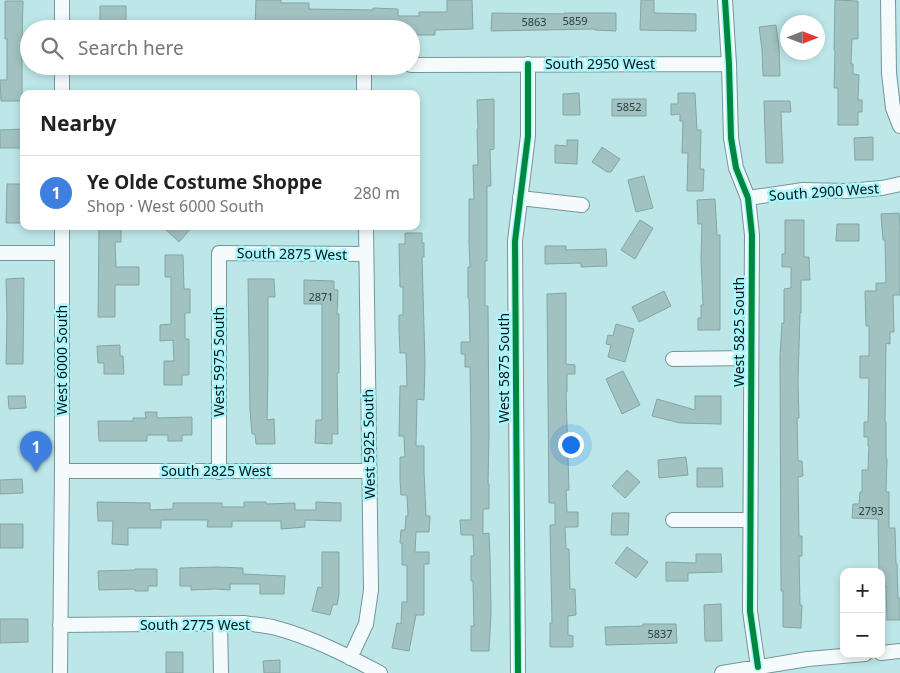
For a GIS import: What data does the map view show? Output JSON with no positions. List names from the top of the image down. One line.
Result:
{"streets":{"street":["South 2950 West","South 2900 West","South 2875 West","West 5825 South","West 6000 South","West 5975 South","West 5875 South","West 5925 South","South 2825 West","South 2775 West"]},"crossings":[["South 2950 West","West 5825 South"],["South 2950 West","West 5875 South"],["South 2900 West","West 5825 South"],["South 2875 West","West 5975 South"],["South 2875 West","West 5925 South"],["West 6000 South","South 2825 West"],["West 6000 South","South 2775 West"],["West 5975 South","South 2825 West"],["West 5925 South","South 2825 West"],["West 5925 South","South 2775 West"]],"house_numbers":["5859","5863","5852","2871","2793","5837"],"north":"right","page":{"search":"Search here","heading":"Nearby","list":[{"mark":"1","name":"Ye Olde Costume Shoppe","note":"Shop · West 6000 South","value":"280 m"}],"pins":"1","map_buttons":["+","−"]}}
